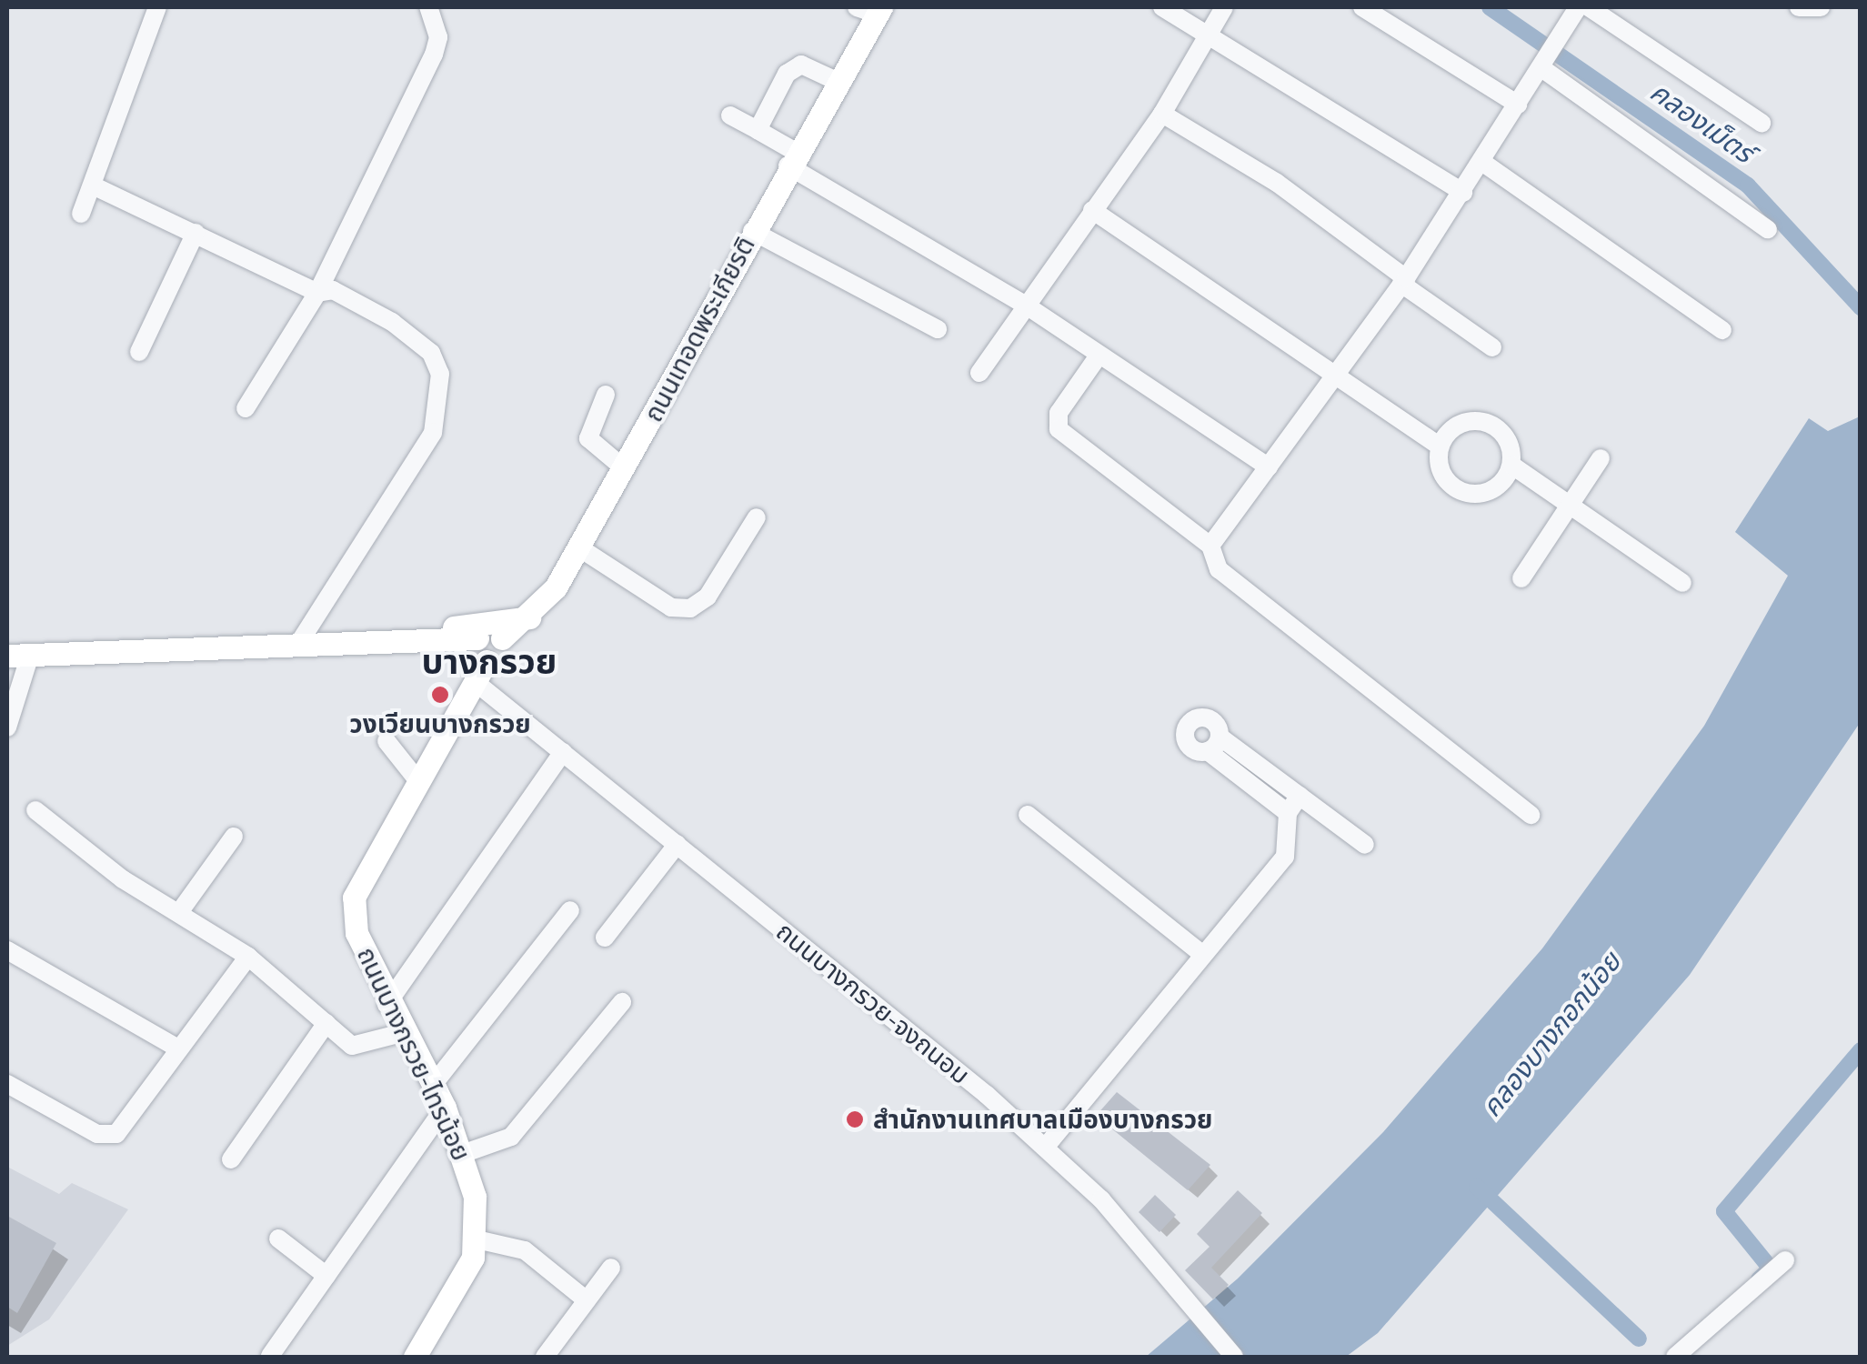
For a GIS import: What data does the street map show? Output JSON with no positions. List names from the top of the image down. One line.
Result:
{"streets":{"main road":["ถนนเทอดพระเกียรติ","ถนนบางกรวย-ไทรน้อย"],"street":["ถนนบางกรวย-จงถนอม"]},"crossings":[["ถนนเทอดพระเกียรติ","ถนนบางกรวย-ไทรน้อย"],["ถนนบางกรวย-จงถนอม","ถนนบางกรวย-ไทรน้อย"]],"districts":["บางกรวย"],"water":["คลองเม็ตร์","คลองบางกอกน้อย"],"places":["วงเวียนบางกรวย","สำนักงานเทศบาลเมืองบางกรวย"]}
